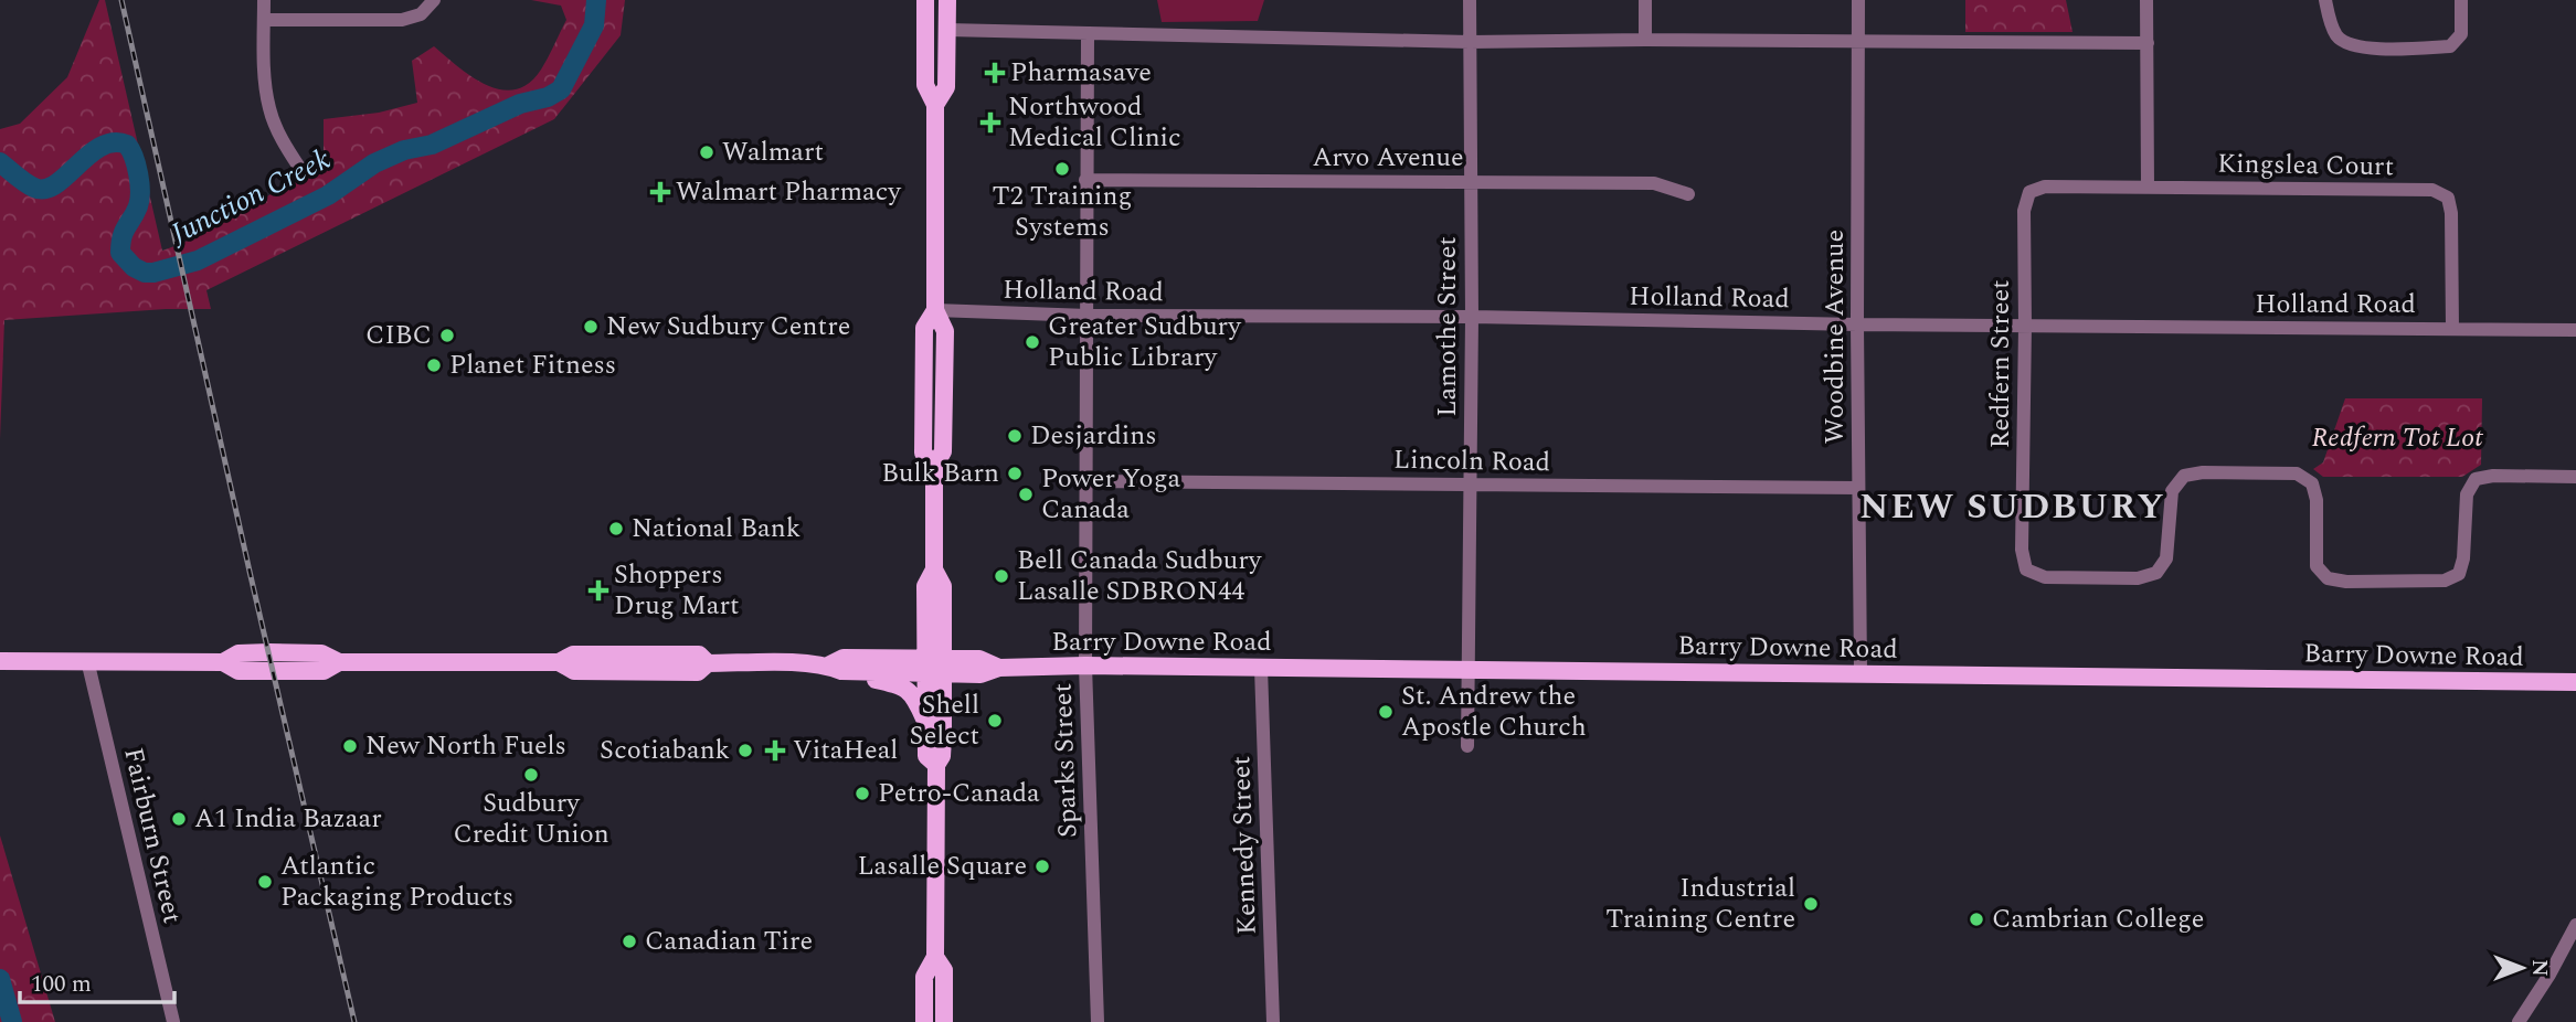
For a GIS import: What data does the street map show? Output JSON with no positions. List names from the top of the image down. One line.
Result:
{"streets":{"main road":["Barry Downe Road"],"street":["Arvo Avenue","Kingslea Court","Holland Road","Lamothe Street","Woodbine Avenue","Redfern Street","Lincoln Road","Sparks Street","Fairburn Street","Kennedy Street"]},"crossings":[["Arvo Avenue","Lamothe Street"],["Arvo Avenue","Sparks Street"],["Kingslea Court","Holland Road"],["Kingslea Court","Redfern Street"],["Holland Road","Lamothe Street"],["Holland Road","Woodbine Avenue"],["Holland Road","Redfern Street"],["Holland Road","Sparks Street"],["Lamothe Street","Lincoln Road"],["Lamothe Street","Barry Downe Road"],["Woodbine Avenue","Lincoln Road"],["Woodbine Avenue","Barry Downe Road"],["Lincoln Road","Sparks Street"],["Barry Downe Road","Sparks Street"],["Barry Downe Road","Fairburn Street"],["Barry Downe Road","Kennedy Street"]],"districts":["NEW SUDBURY"],"water":["Junction Creek"],"parks":["Redfern Tot Lot"],"places":{"health":["Pharmasave","Northwood Medical Clinic","Walmart Pharmacy","Shoppers Drug Mart","VitaHeal"],"other":["Walmart","T2 Training Systems","New Sudbury Centre","CIBC","Greater Sudbury Public Library","Planet Fitness","Desjardins","Bulk Barn","Power Yoga Canada","National Bank","Bell Canada Sudbury Lasalle SDBRON44","St. Andrew the Apostle Church","Shell Select","New North Fuels","Scotiabank","Sudbury Credit Union","Petro-Canada","A1 India Bazaar","Lasalle Square","Atlantic Packaging Products","Industrial Training Centre","Cambrian College","Canadian Tire"]},"scale_bar":"100 m","north":"right"}
